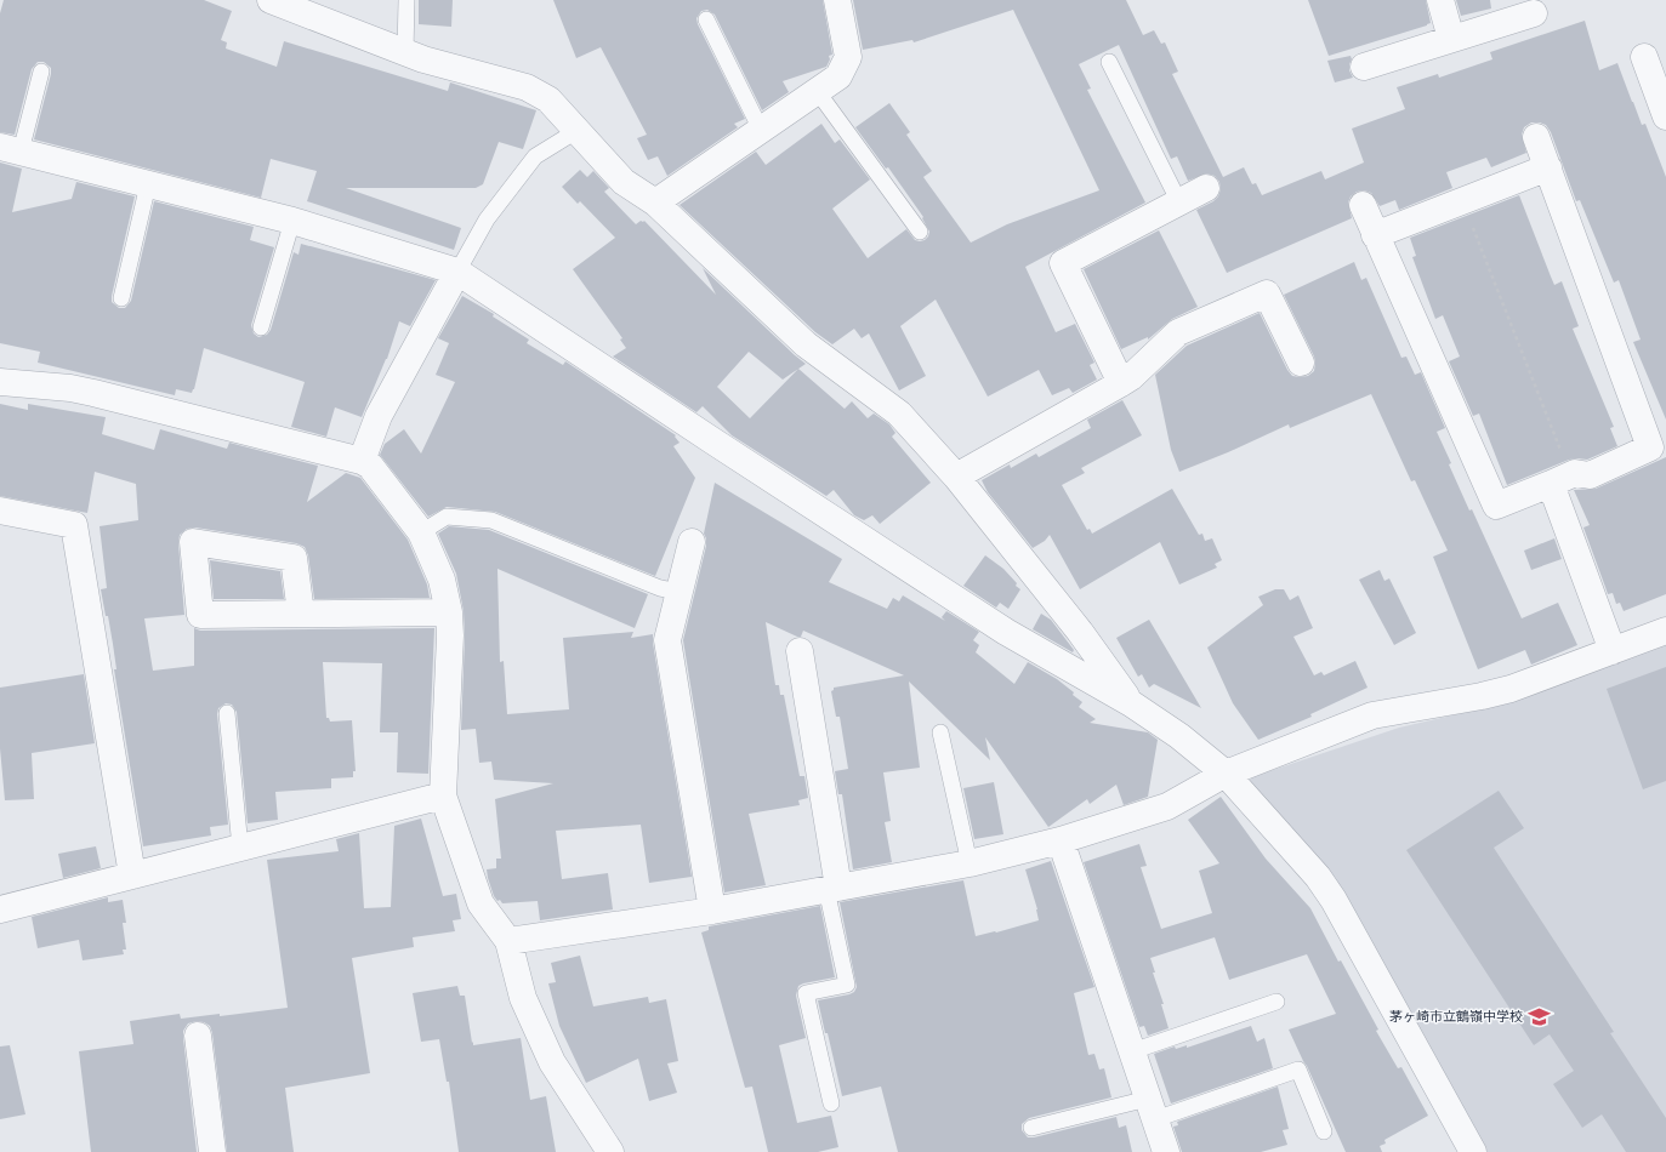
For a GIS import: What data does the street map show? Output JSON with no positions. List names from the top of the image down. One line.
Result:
{"places":{"school or university":["茅ヶ崎市立鶴嶺中学校"]}}
